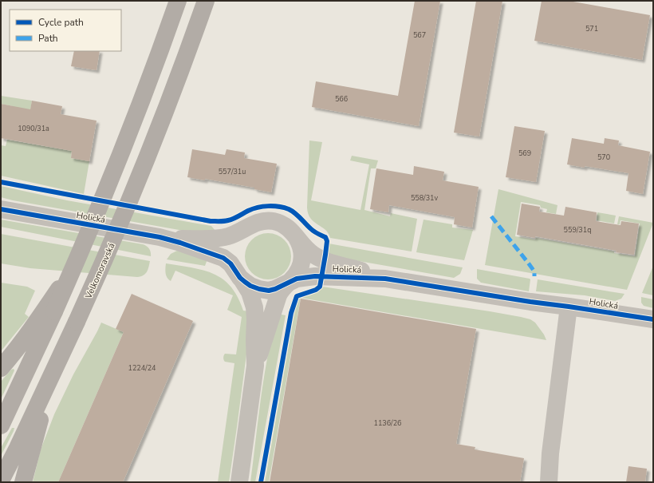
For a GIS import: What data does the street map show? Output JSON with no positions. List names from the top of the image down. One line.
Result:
{"streets":{"main road":["Velkomoravská"],"street":["Holická"]},"house_numbers":["571","567","566","1090/31a","569","570","557/31u","558/31v","559/31q","1224/24","1136/26"],"legend":["Cycle path","Path"]}
